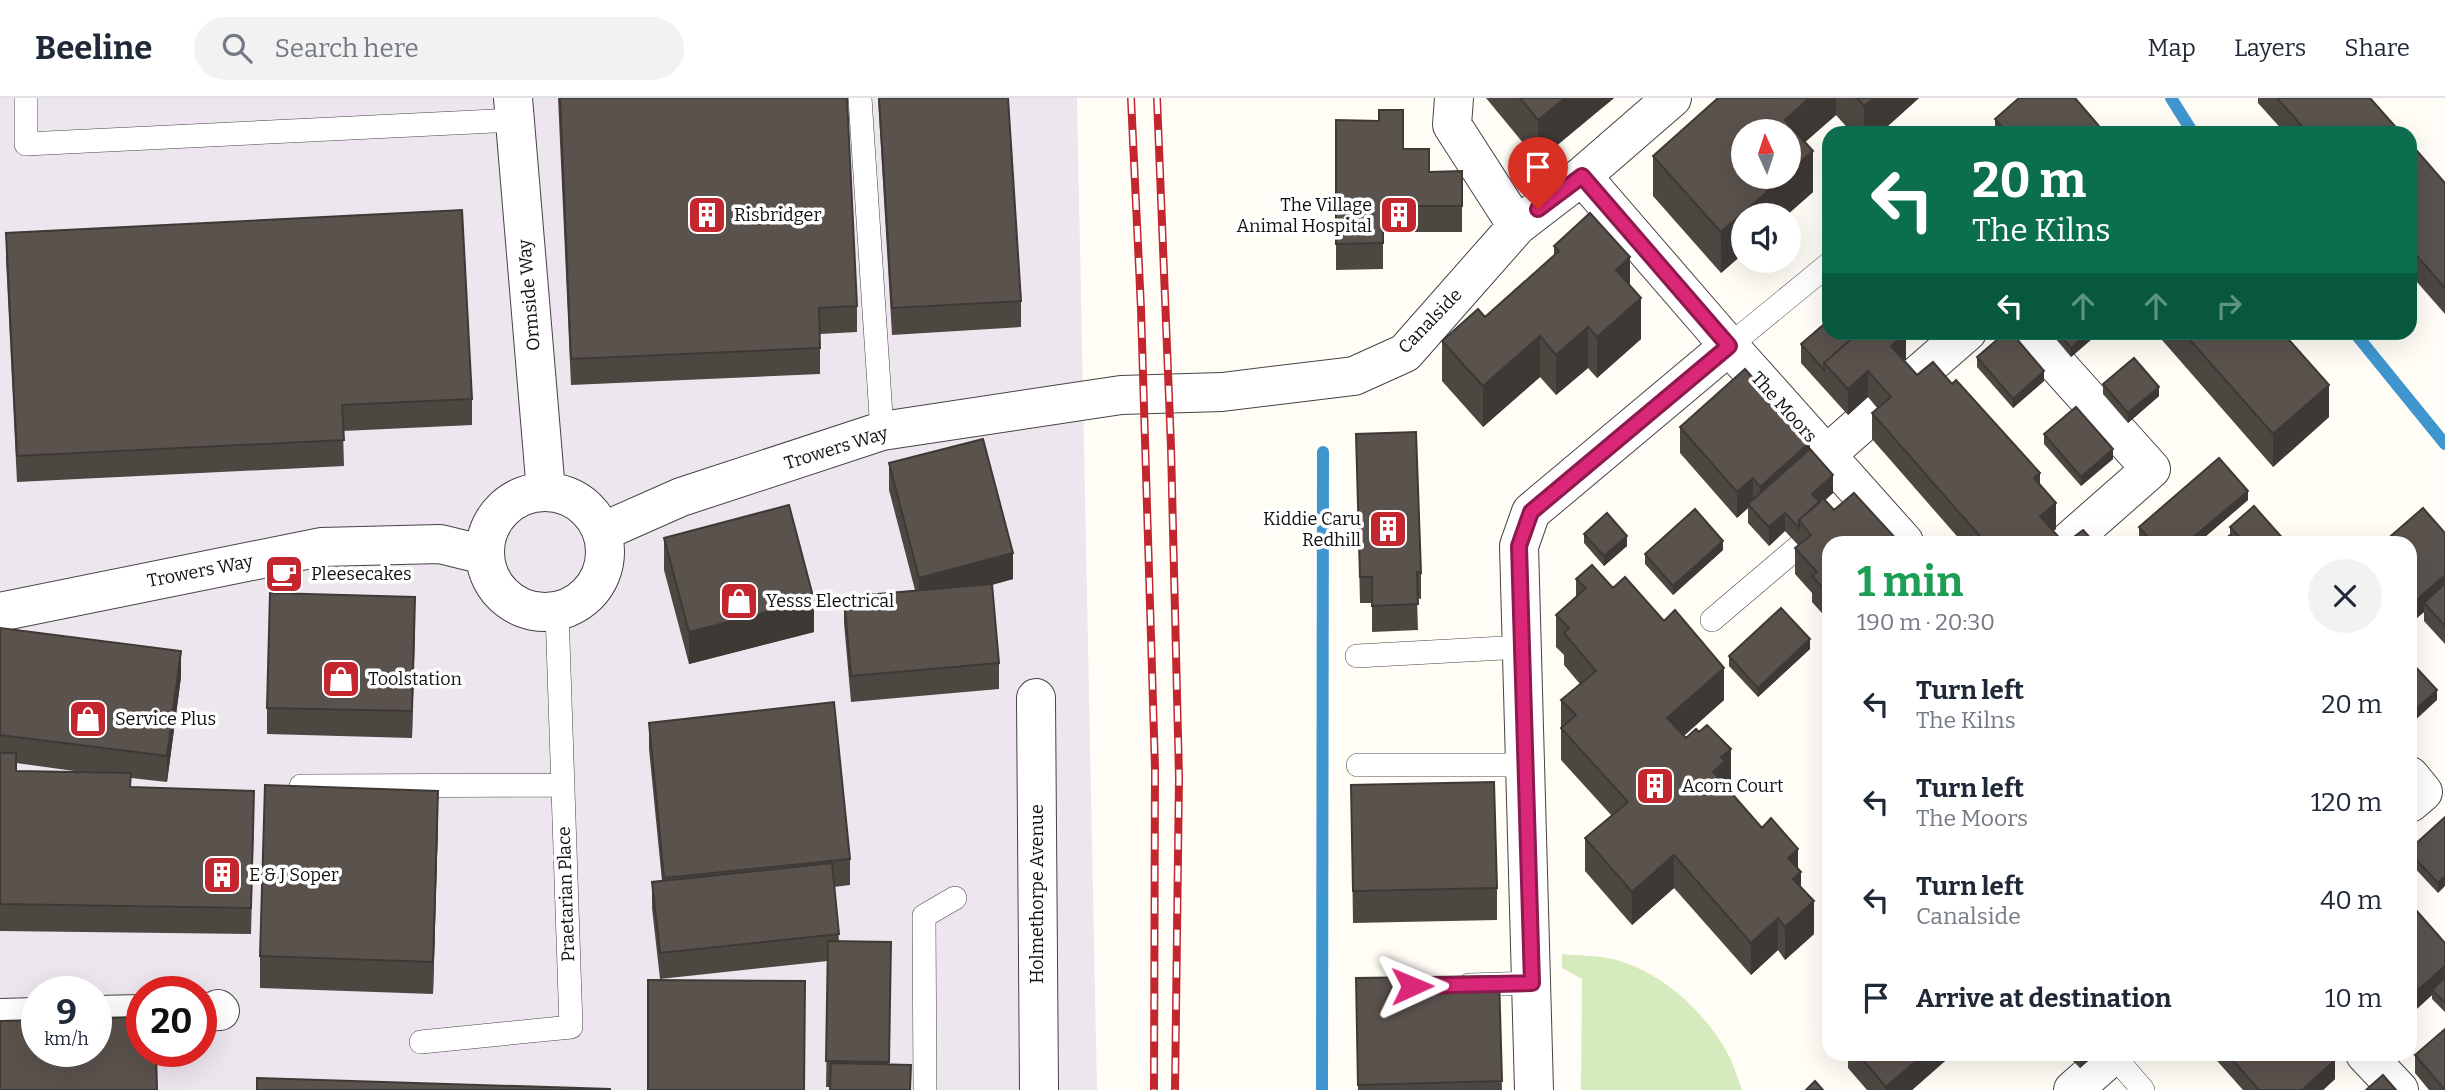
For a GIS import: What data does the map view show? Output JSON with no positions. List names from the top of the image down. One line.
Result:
{"streets":{"street":["Ormside Way","Canalside","The Moors","Trowers Way","Holmethorpe Avenue"],"lane":["Praetarian Place"]},"crossings":[["Ormside Way","Trowers Way"],["Ormside Way","Praetarian Place"],["Canalside","The Moors"],["Canalside","Trowers Way"],["Trowers Way","Praetarian Place"]],"places":{"building":["Risbridger","The Village Animal Hospital","Kiddie Caru Redhill","Acorn Court","E & J Soper"],"cafe":["Pleesecakes"],"shop":["Yesss Electrical","Toolstation","Service Plus"]},"north":"top","page":{"header":"Beeline","search":"Search here","nav":["Map","Layers","Share"],"turn":["20 m","The Kilns"],"heading":["1 min","190 m · 20:30"],"list":[{"name":"Turn left","note":"The Kilns","value":"20 m"},{"name":"Turn left","note":"The Moors","value":"120 m"},{"name":"Turn left","note":"Canalside","value":"40 m"},{"name":"Arrive at destination","value":"10 m"}],"speed":"9 km/h","limit":"20"}}
